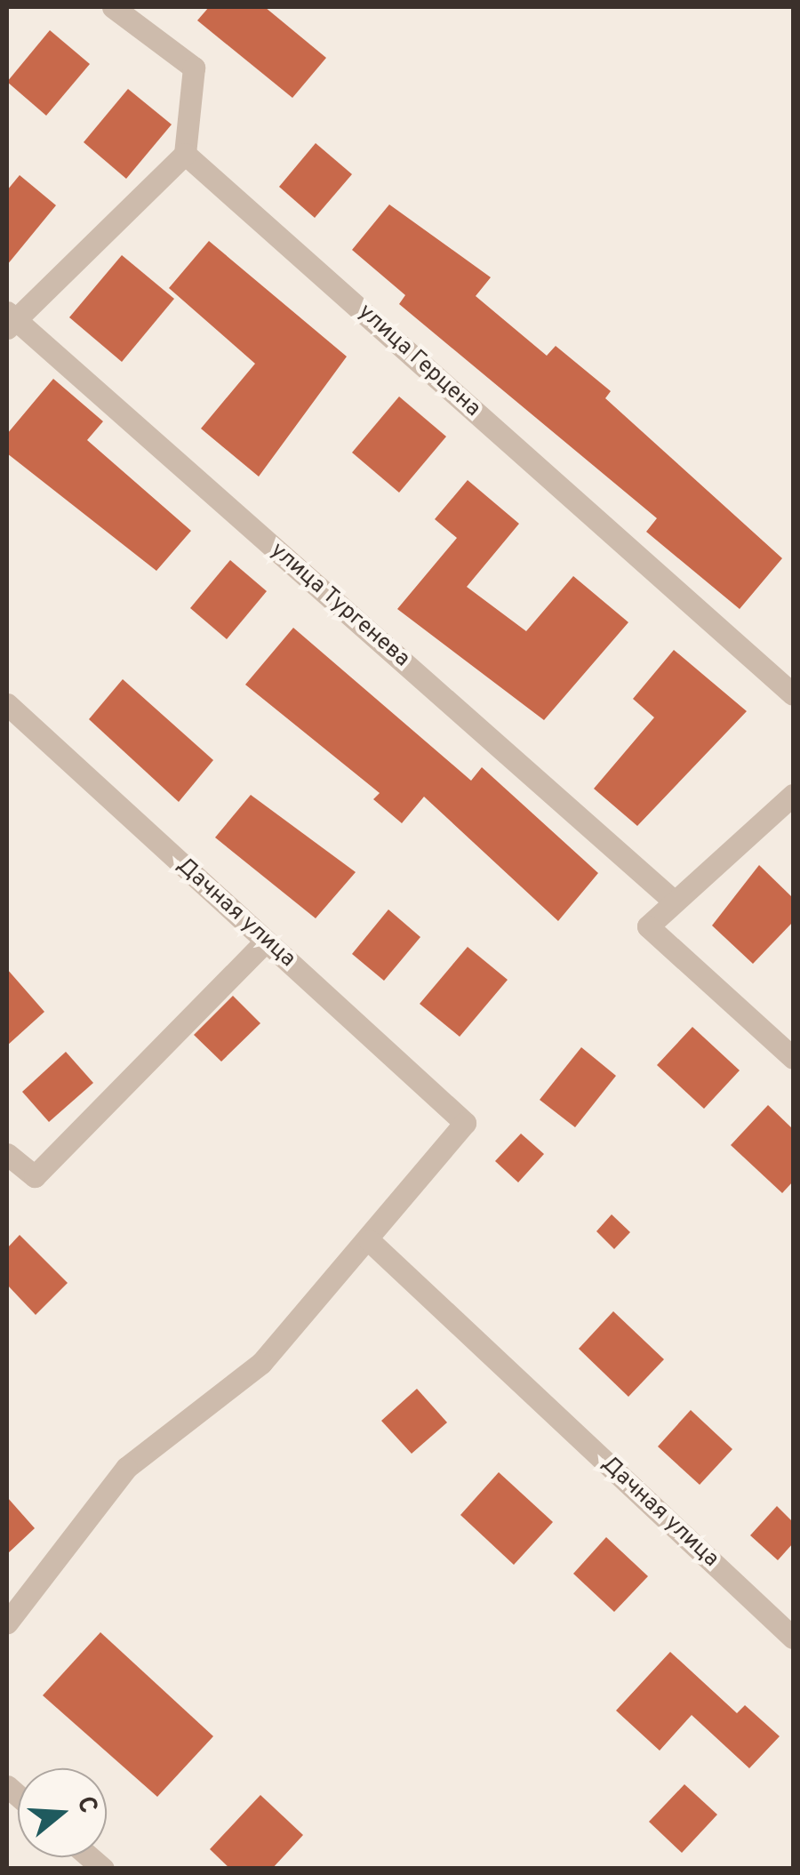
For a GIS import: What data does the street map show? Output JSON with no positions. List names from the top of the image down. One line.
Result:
{"streets":{"street":["улица Герцена","улица Тургенева","Дачная улица"]},"north":"right"}
